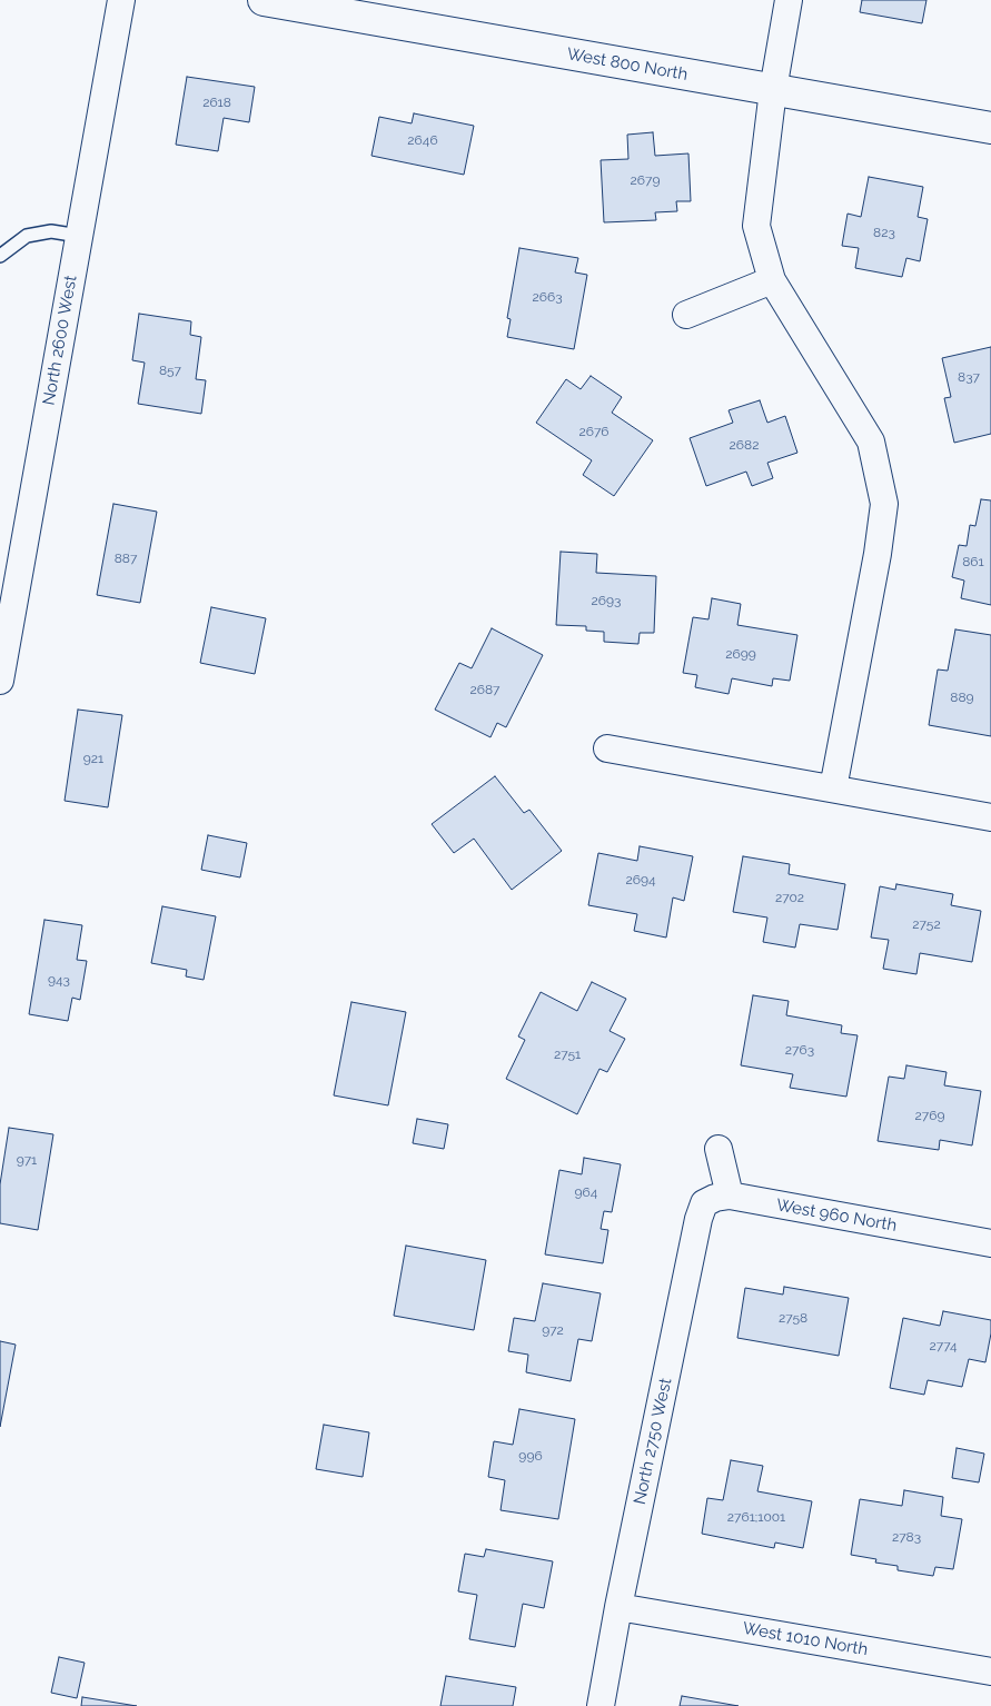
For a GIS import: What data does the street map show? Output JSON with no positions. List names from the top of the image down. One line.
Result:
{"streets":{"street":["West 800 North","North 2600 West","West 960 North","North 2750 West","West 1010 North"]},"crossings":[["West 960 North","North 2750 West"],["North 2750 West","West 1010 North"]],"house_numbers":["2618","2646","2679","823","2663","857","837","2676","2682","887","861","2693","2699","2687","889","921","2694","2702","2752","943","2763","2751","2769","971","964","2758","972","2774","996","2761;1001","2783"]}
